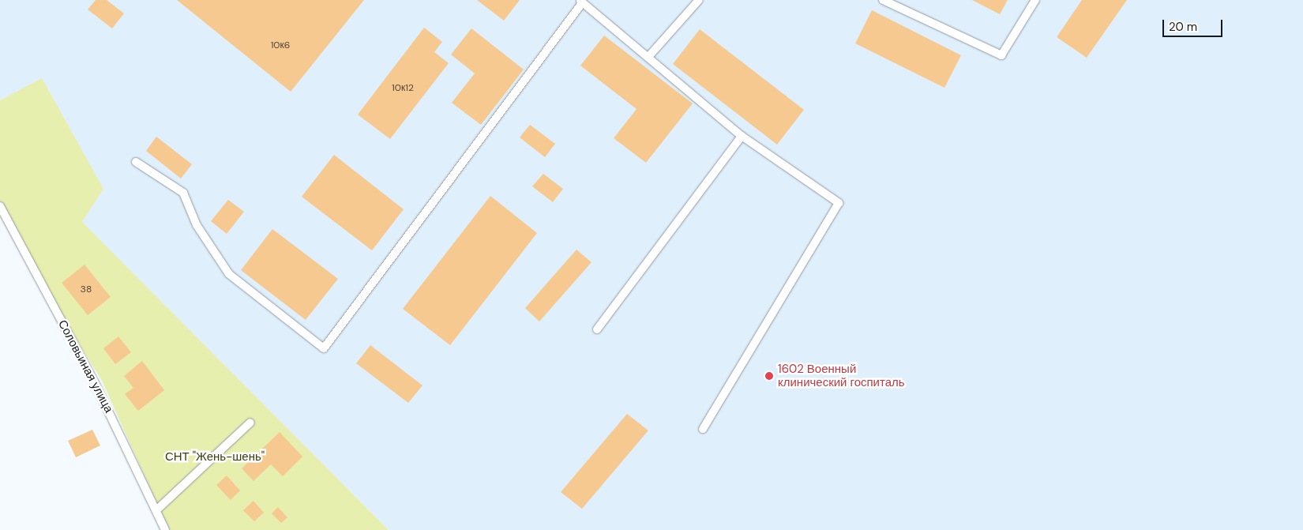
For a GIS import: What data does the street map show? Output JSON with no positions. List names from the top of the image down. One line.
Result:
{"streets":{"lane":["Соловьиная улица"]},"parks":["СНТ \"Жень-шень\""],"places":["1602 Военный клинический госпиталь"],"house_numbers":["10к6","10к12","38"],"scale_bar":"20 m"}
